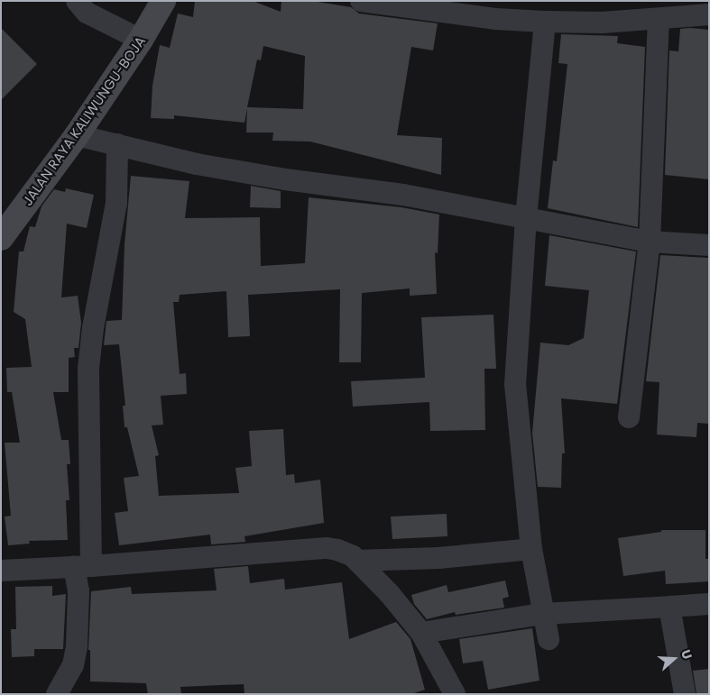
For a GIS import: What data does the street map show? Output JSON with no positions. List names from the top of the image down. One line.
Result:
{"streets":{"main road":["JALAN RAYA KALIWUNGU-BOJA"]},"north":"right"}
